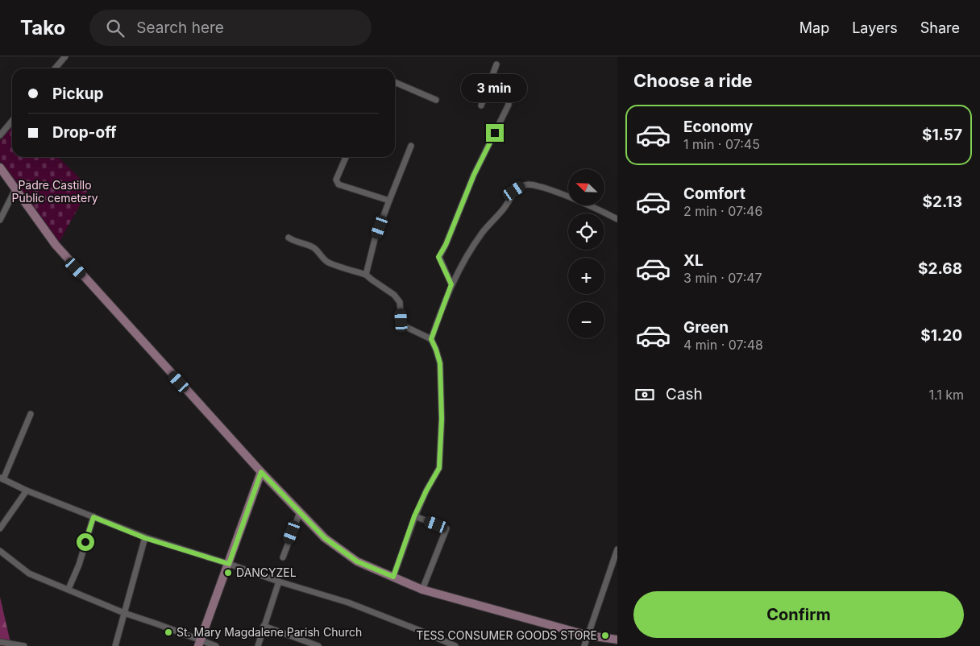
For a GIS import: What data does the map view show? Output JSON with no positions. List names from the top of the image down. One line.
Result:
{"parks":["Padre Castillo Public cemetery"],"places":["DANCYZEL","St. Mary Magdalene Parish Church","TESS CONSUMER GOODS STORE"],"north":"top left","page":{"header":"Tako","search":"Search here","nav":["Map","Layers","Share"],"heading":"Choose a ride","banner":["Pickup","Drop-off"],"bubble":"3 min","list":[{"name":"Economy","note":"1 min · 07:45","value":"$1.57"},{"name":"Comfort","note":"2 min · 07:46","value":"$2.13"},{"name":"XL","note":"3 min · 07:47","value":"$2.68"},{"name":"Green","note":"4 min · 07:48","value":"$1.20"}],"map_buttons":["+","−"],"pay":["Cash","1.1 km"],"buttons":"Confirm"}}
